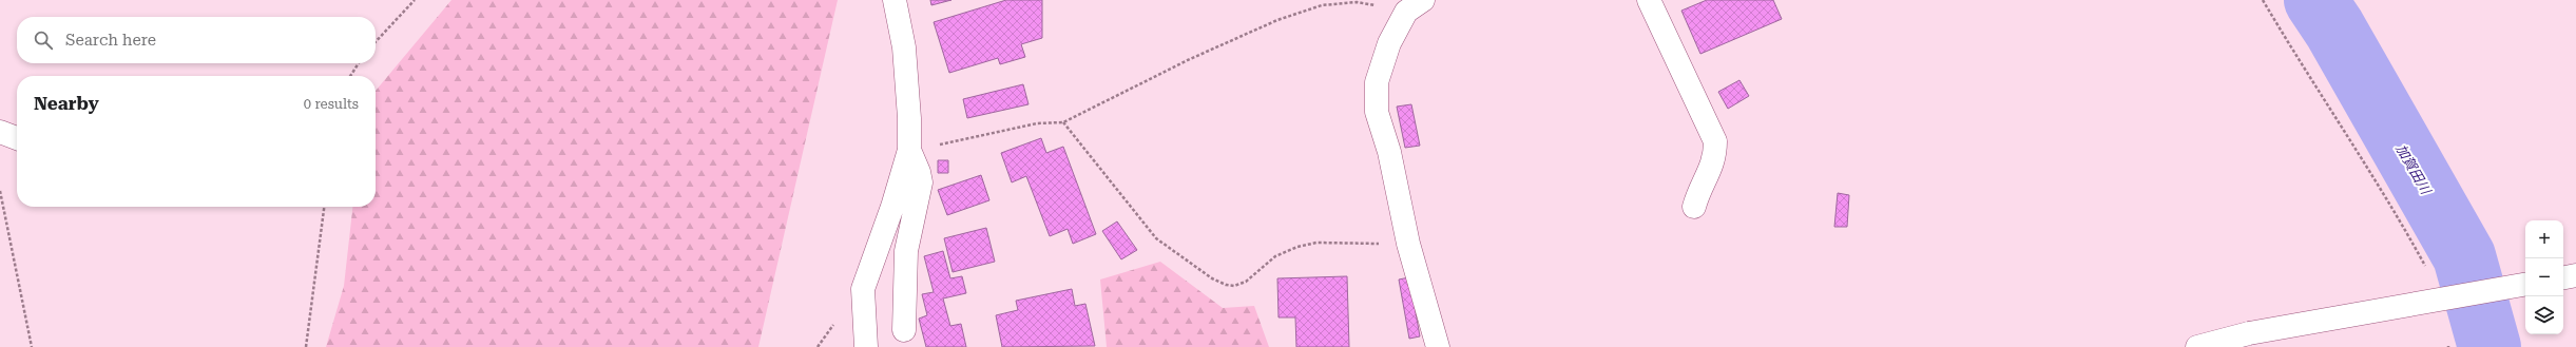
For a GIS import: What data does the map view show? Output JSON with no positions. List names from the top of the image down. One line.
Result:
{"water":["加賀田川"],"page":{"search":"Search here","heading":["Nearby","0 results"],"map_buttons":["+","−"]}}
